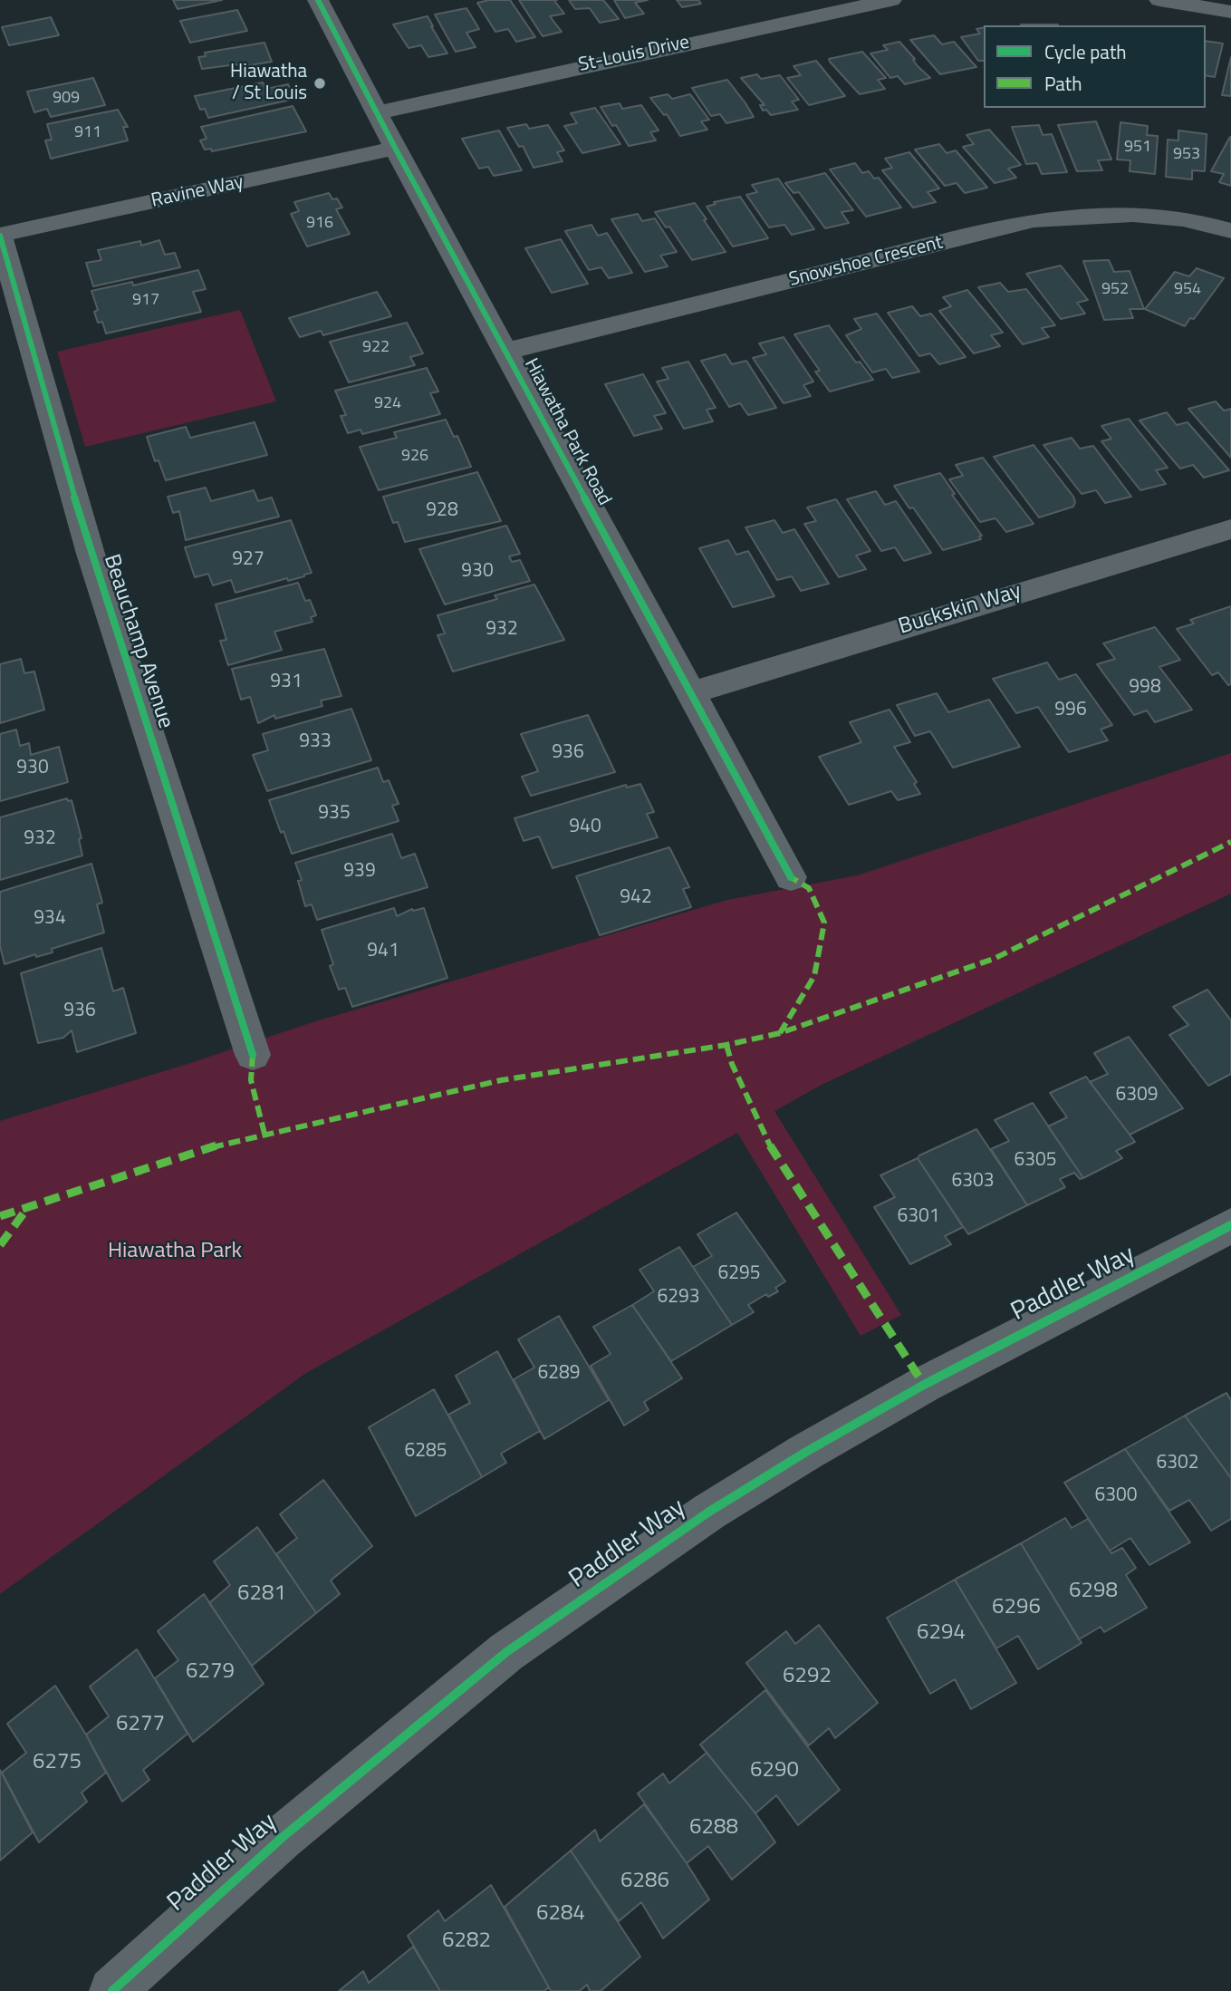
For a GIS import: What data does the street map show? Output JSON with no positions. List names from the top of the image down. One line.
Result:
{"streets":{"street":["St-Louis Drive","Ravine Way","Snowshoe Crescent","Hiawatha Park Road","Buckskin Way","Beauchamp Avenue","Paddler Way"]},"crossings":[["St-Louis Drive","Hiawatha Park Road"],["Ravine Way","Hiawatha Park Road"],["Ravine Way","Beauchamp Avenue"],["Snowshoe Crescent","Hiawatha Park Road"],["Hiawatha Park Road","Buckskin Way"]],"parks":["Hiawatha Park"],"places":["Hiawatha / St Louis"],"house_numbers":["909","911","951","953","916","952","954","917","922","924","926","928","927","930","932","931","998","996","933","936","930","935","940","932","939","942","934","941","936","6309","6305","6303","6301","6295","6293","6289","6285","6302","6300","6298","6281","6296","6294","6279","6292","6277","6275","6290","6288","6286","6284","6282"],"legend":["Cycle path","Path"]}
